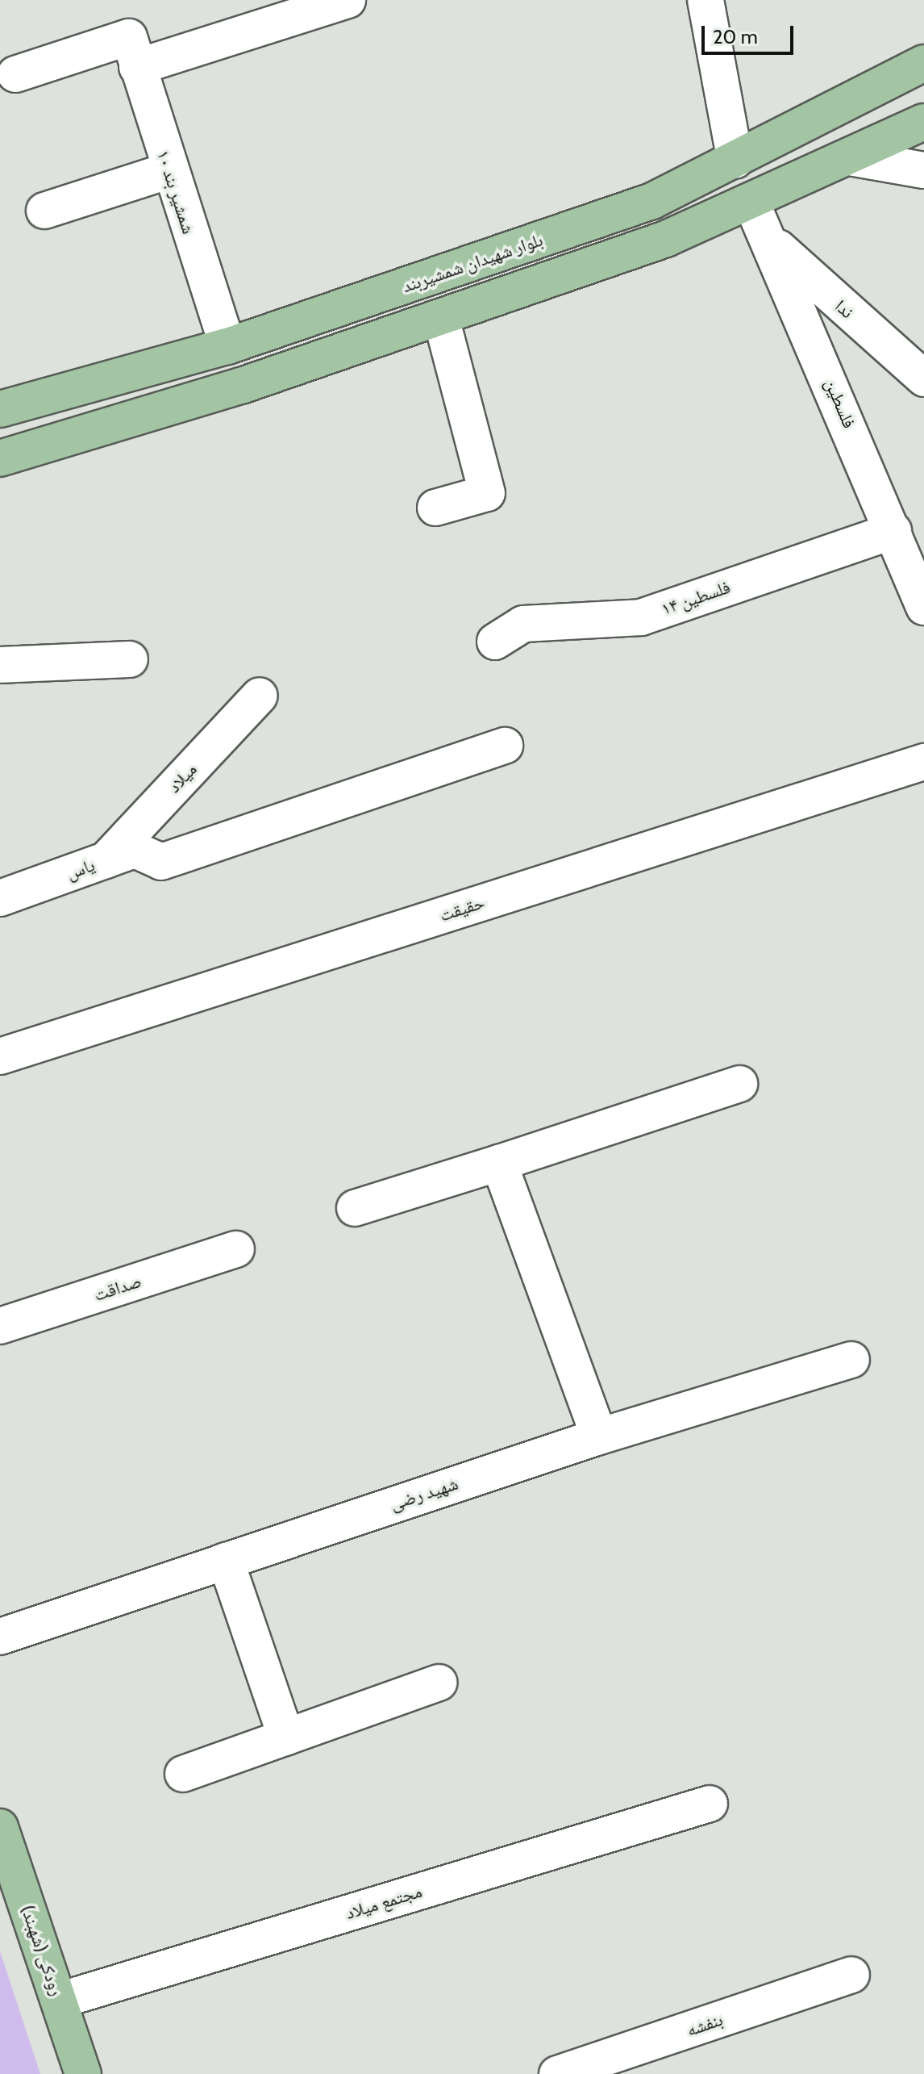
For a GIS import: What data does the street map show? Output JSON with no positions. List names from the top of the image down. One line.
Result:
{"streets":{"main road":["بلوار شهیدان شمشیربند","رودکی (شهبند)"],"street":["شمشیر بند ۱۰","ندا","فلسطین","فلسطین ۱۴","میلاد","یاس","حقیقت","صداقت","شهید رضی","مجتمع میلاد","بنفشه"]},"crossings":[["شمشیر بند ۱۰","بلوار شهیدان شمشیربند"],["ندا","فلسطین"],["فلسطین","فلسطین ۱۴"],["میلاد","یاس"],["مجتمع میلاد","رودکی (شهبند)"]],"scale_bar":"20 m"}
